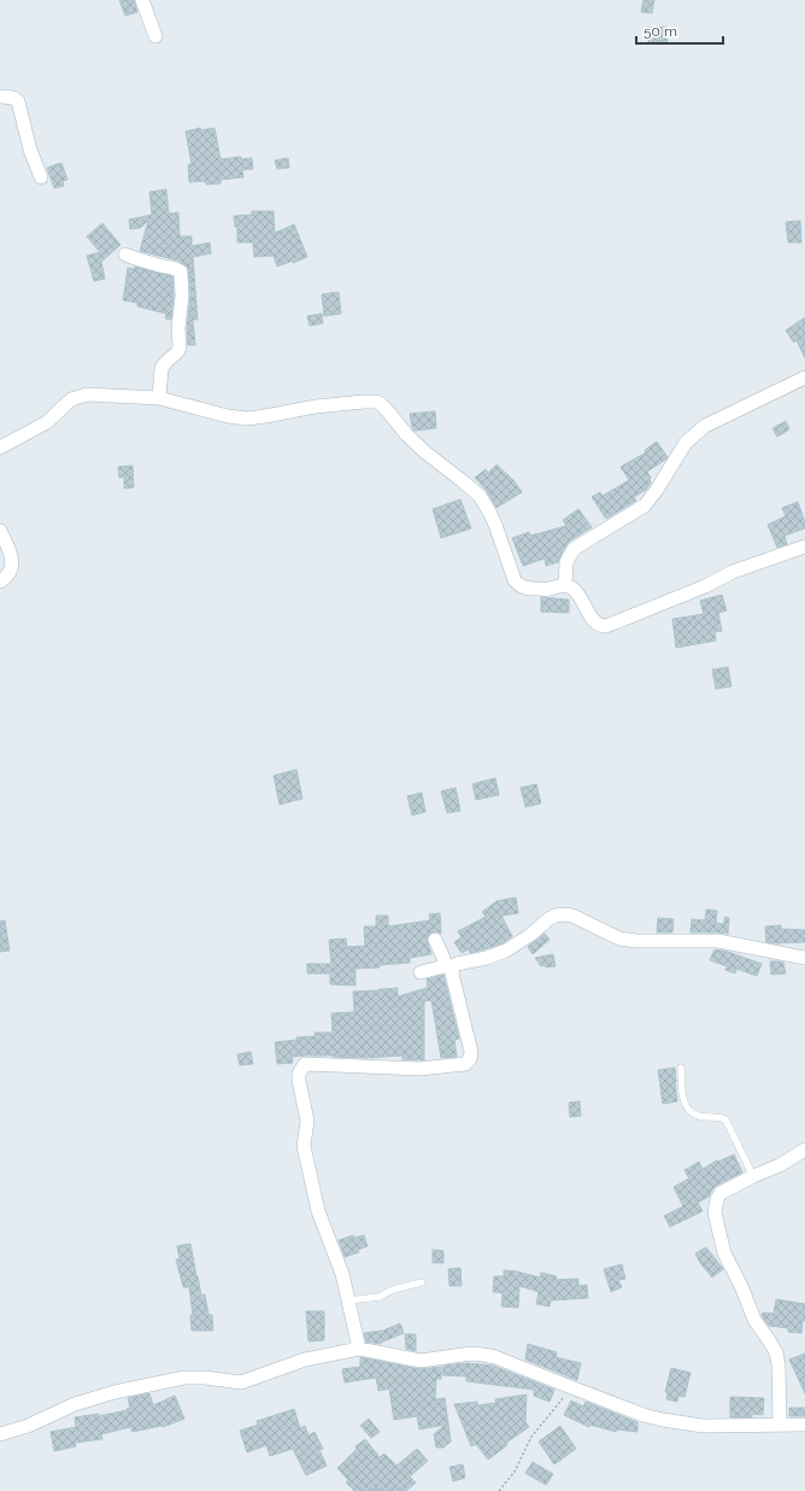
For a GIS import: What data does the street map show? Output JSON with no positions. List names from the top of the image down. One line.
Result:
{"scale_bar":"50 m"}
